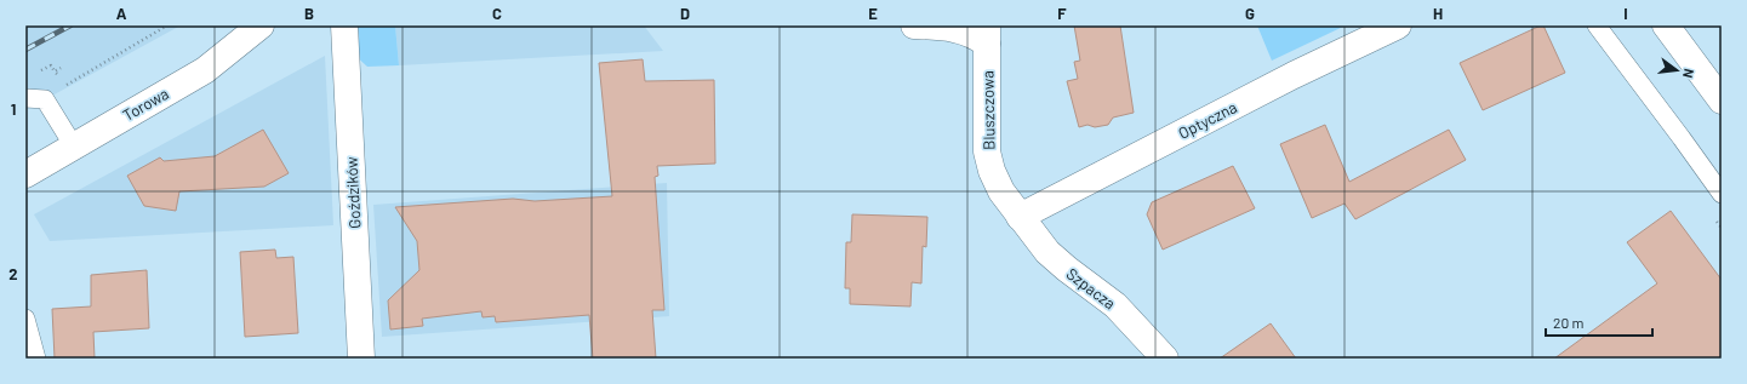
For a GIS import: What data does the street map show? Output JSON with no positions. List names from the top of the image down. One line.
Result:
{"streets":{"street":["Torowa","Bluszczowa","Optyczna","Goździków","Szpacza"]},"crossings":[["Bluszczowa","Optyczna"],["Bluszczowa","Szpacza"],["Optyczna","Szpacza"]],"scale_bar":"20 m","north":"right","grid":{"columns":["A","B","C","D","E","F","G","H","I"],"rows":["1","2"]}}
